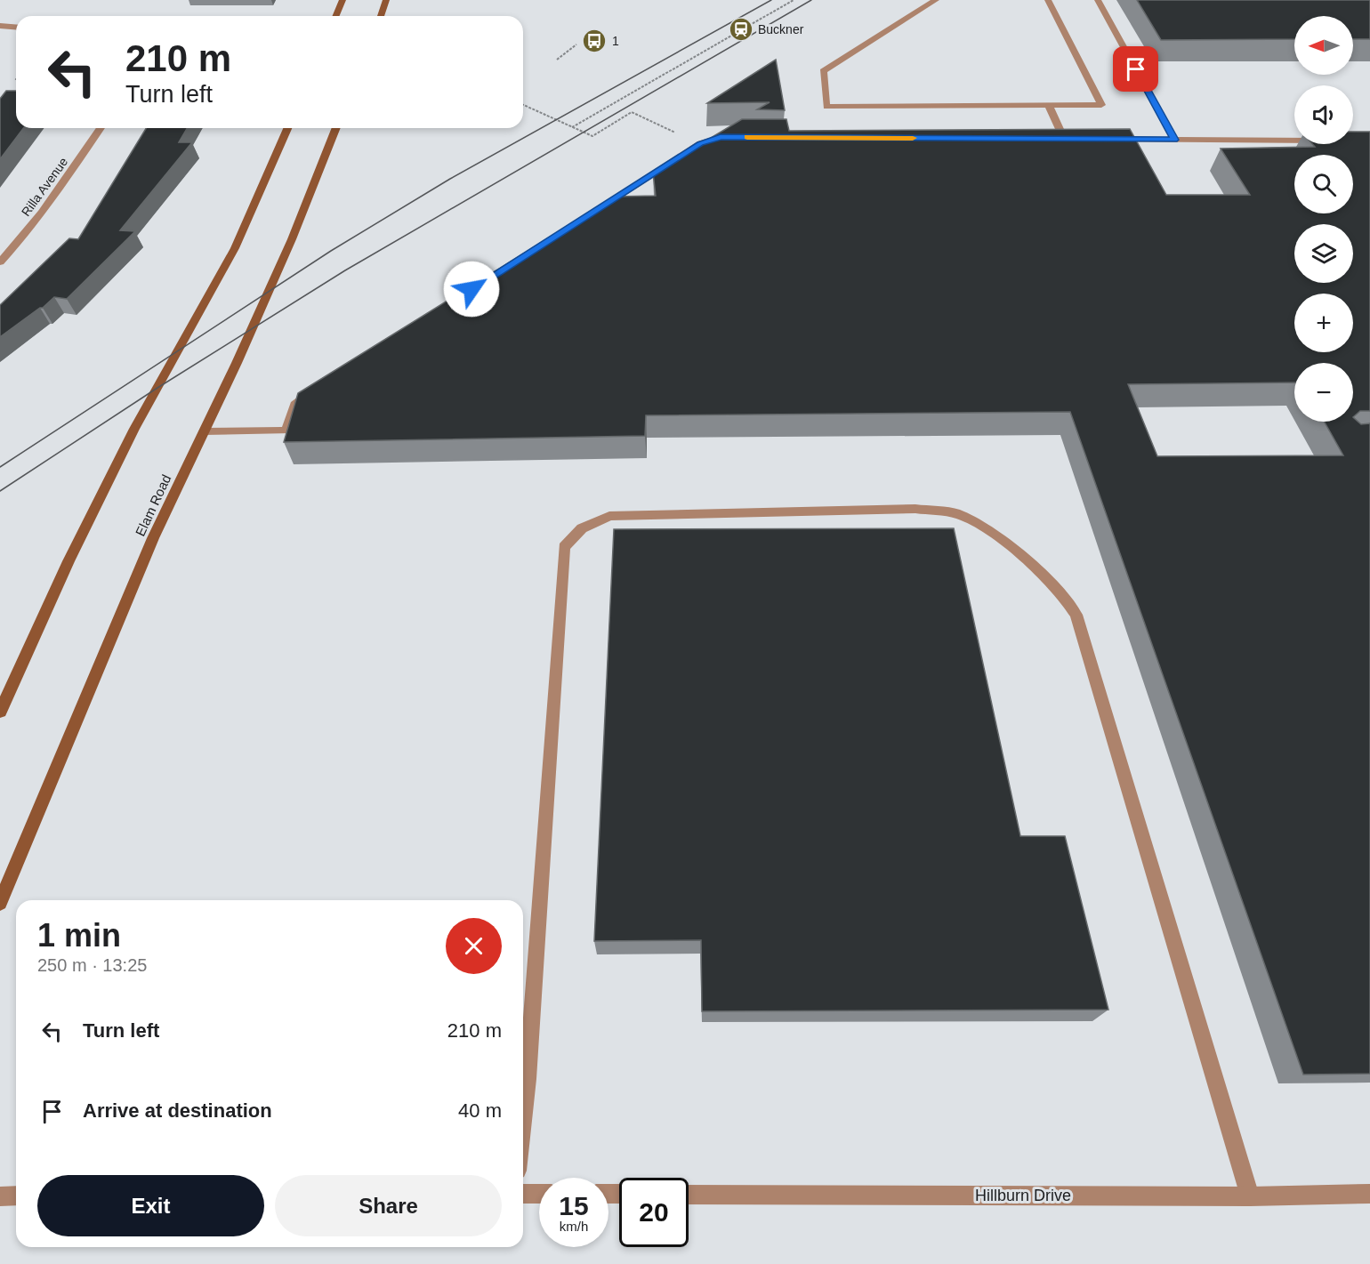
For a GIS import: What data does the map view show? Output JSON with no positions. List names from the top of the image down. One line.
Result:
{"streets":{"main road":["Elam Road"],"street":["Rilla Avenue","Hillburn Drive"]},"places":{"station":["Buckner"],"bus stop":["1"]},"north":"left","page":{"map_buttons":["+","−"],"turn":["210 m","Turn left"],"heading":["1 min","250 m · 13:25"],"list":[{"name":"Turn left","value":"210 m"},{"name":"Arrive at destination","value":"40 m"}],"buttons":["Exit","Share"],"speed":"15 km/h","limit":"20"}}
